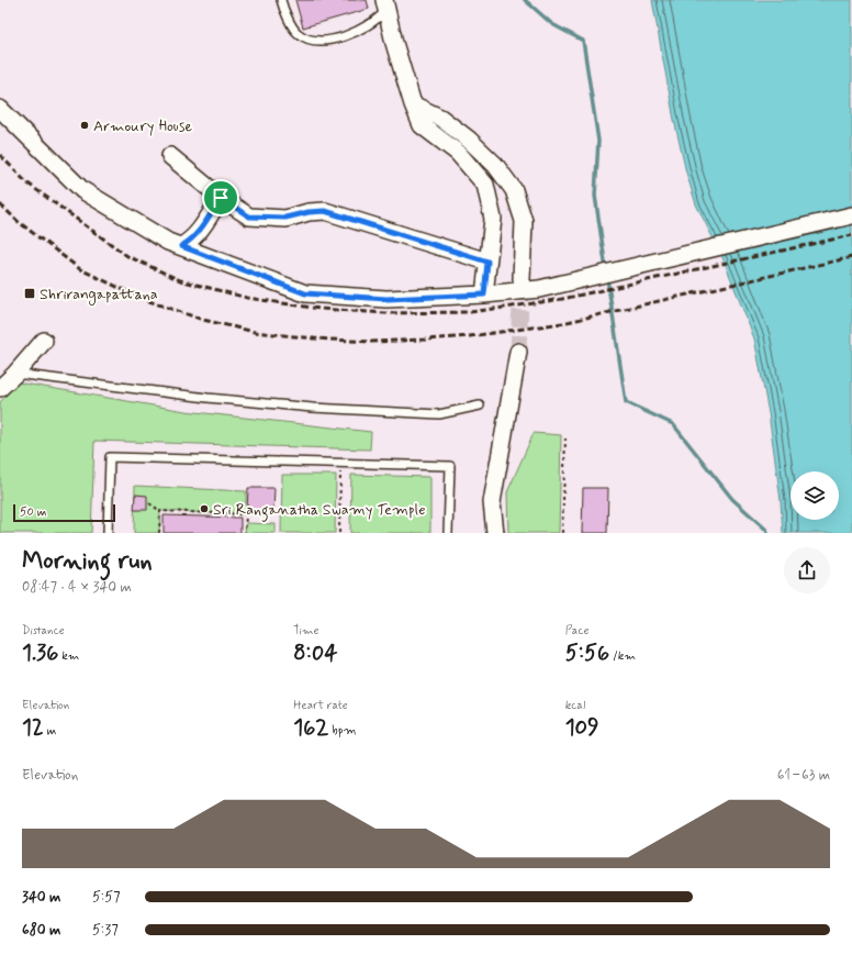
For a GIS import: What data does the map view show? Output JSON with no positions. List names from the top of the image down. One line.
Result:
{"places":{"other":["Armoury House","Sri Ranganatha Swamy Temple"],"transit":["Shrirangapattana"]},"scale_bar":"50 m","page":{"scale":"50 m","heading":["Morning run","08:47 · 4 × 340 m"],"stats":[["Distance","1.36 km"],["Time","8:04"],["Pace","5:56 /km"],["Elevation","12 m"],["Heart rate","162 bpm"],["kcal","109"]],"chart":["Elevation","61–63 m"],"list":[{"name":"340 m","note":"5:57"},{"name":"680 m","note":"5:37"}]}}
